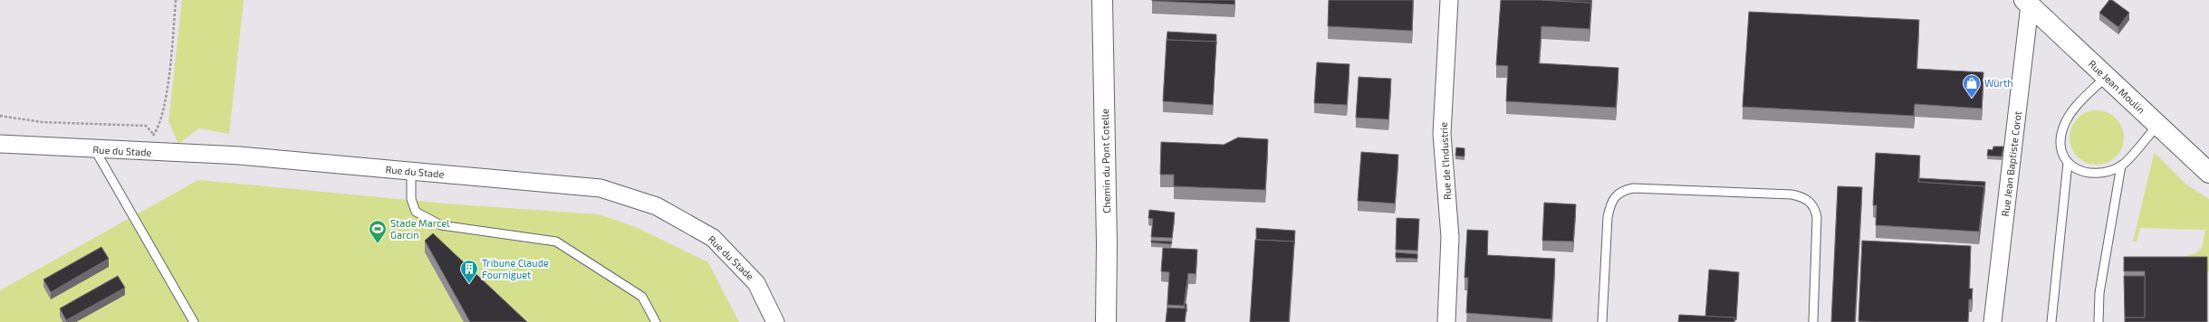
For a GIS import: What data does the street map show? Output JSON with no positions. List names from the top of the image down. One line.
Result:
{"streets":{"street":["Rue Jean Moulin","Rue du Stade","Chemin du Pont Cotelle","Rue de l'Industrie","Rue Jean Baptiste Corot"]},"crossings":[["Rue Jean Moulin","Rue Jean Baptiste Corot"]],"places":{"shop":["Würth"],"sports":["Stade Marcel Garcin"],"building":["Tribune Claude Fourniguet"]}}
